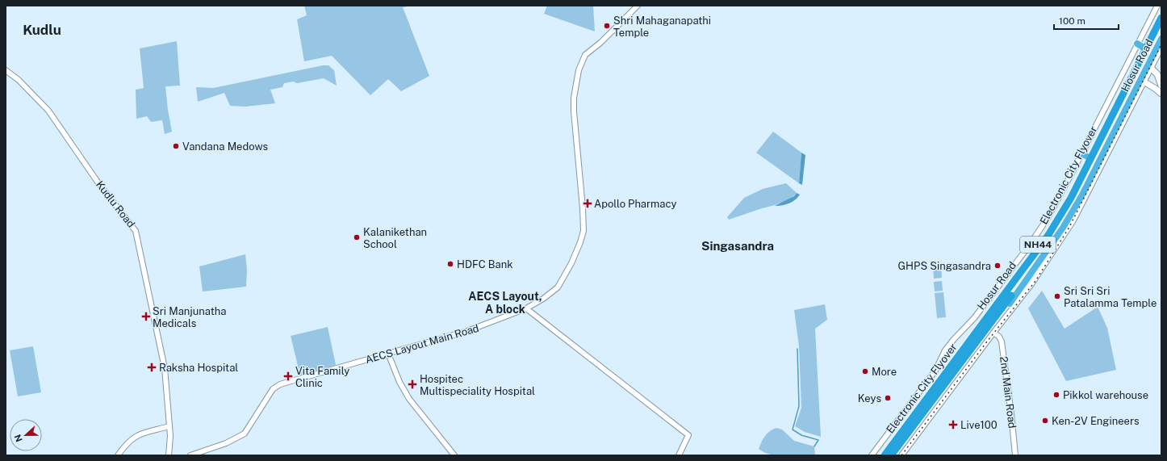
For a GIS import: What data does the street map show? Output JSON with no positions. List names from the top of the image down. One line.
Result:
{"streets":{"highway":["Hosur Road","Electronic City Flyover","NH44"],"street":["Kudlu Road","AECS Layout Main Road","2nd Main Road"]},"districts":["Kudlu","Singasandra","AECS Layout, A block"],"places":{"other":["Shri Mahaganapathi Temple","Vandana Medows","Kalanikethan School","HDFC Bank","GHPS Singasandra","Sri Sri Sri Patalamma Temple","More","Pikkol warehouse","Keys","Ken-2V Engineers"],"health":["Apollo Pharmacy","Sri Manjunatha Medicals","Raksha Hospital","Vita Family Clinic","Hospitec Multispeciality Hospital","Live100"]},"scale_bar":"100 m","north":"left"}
